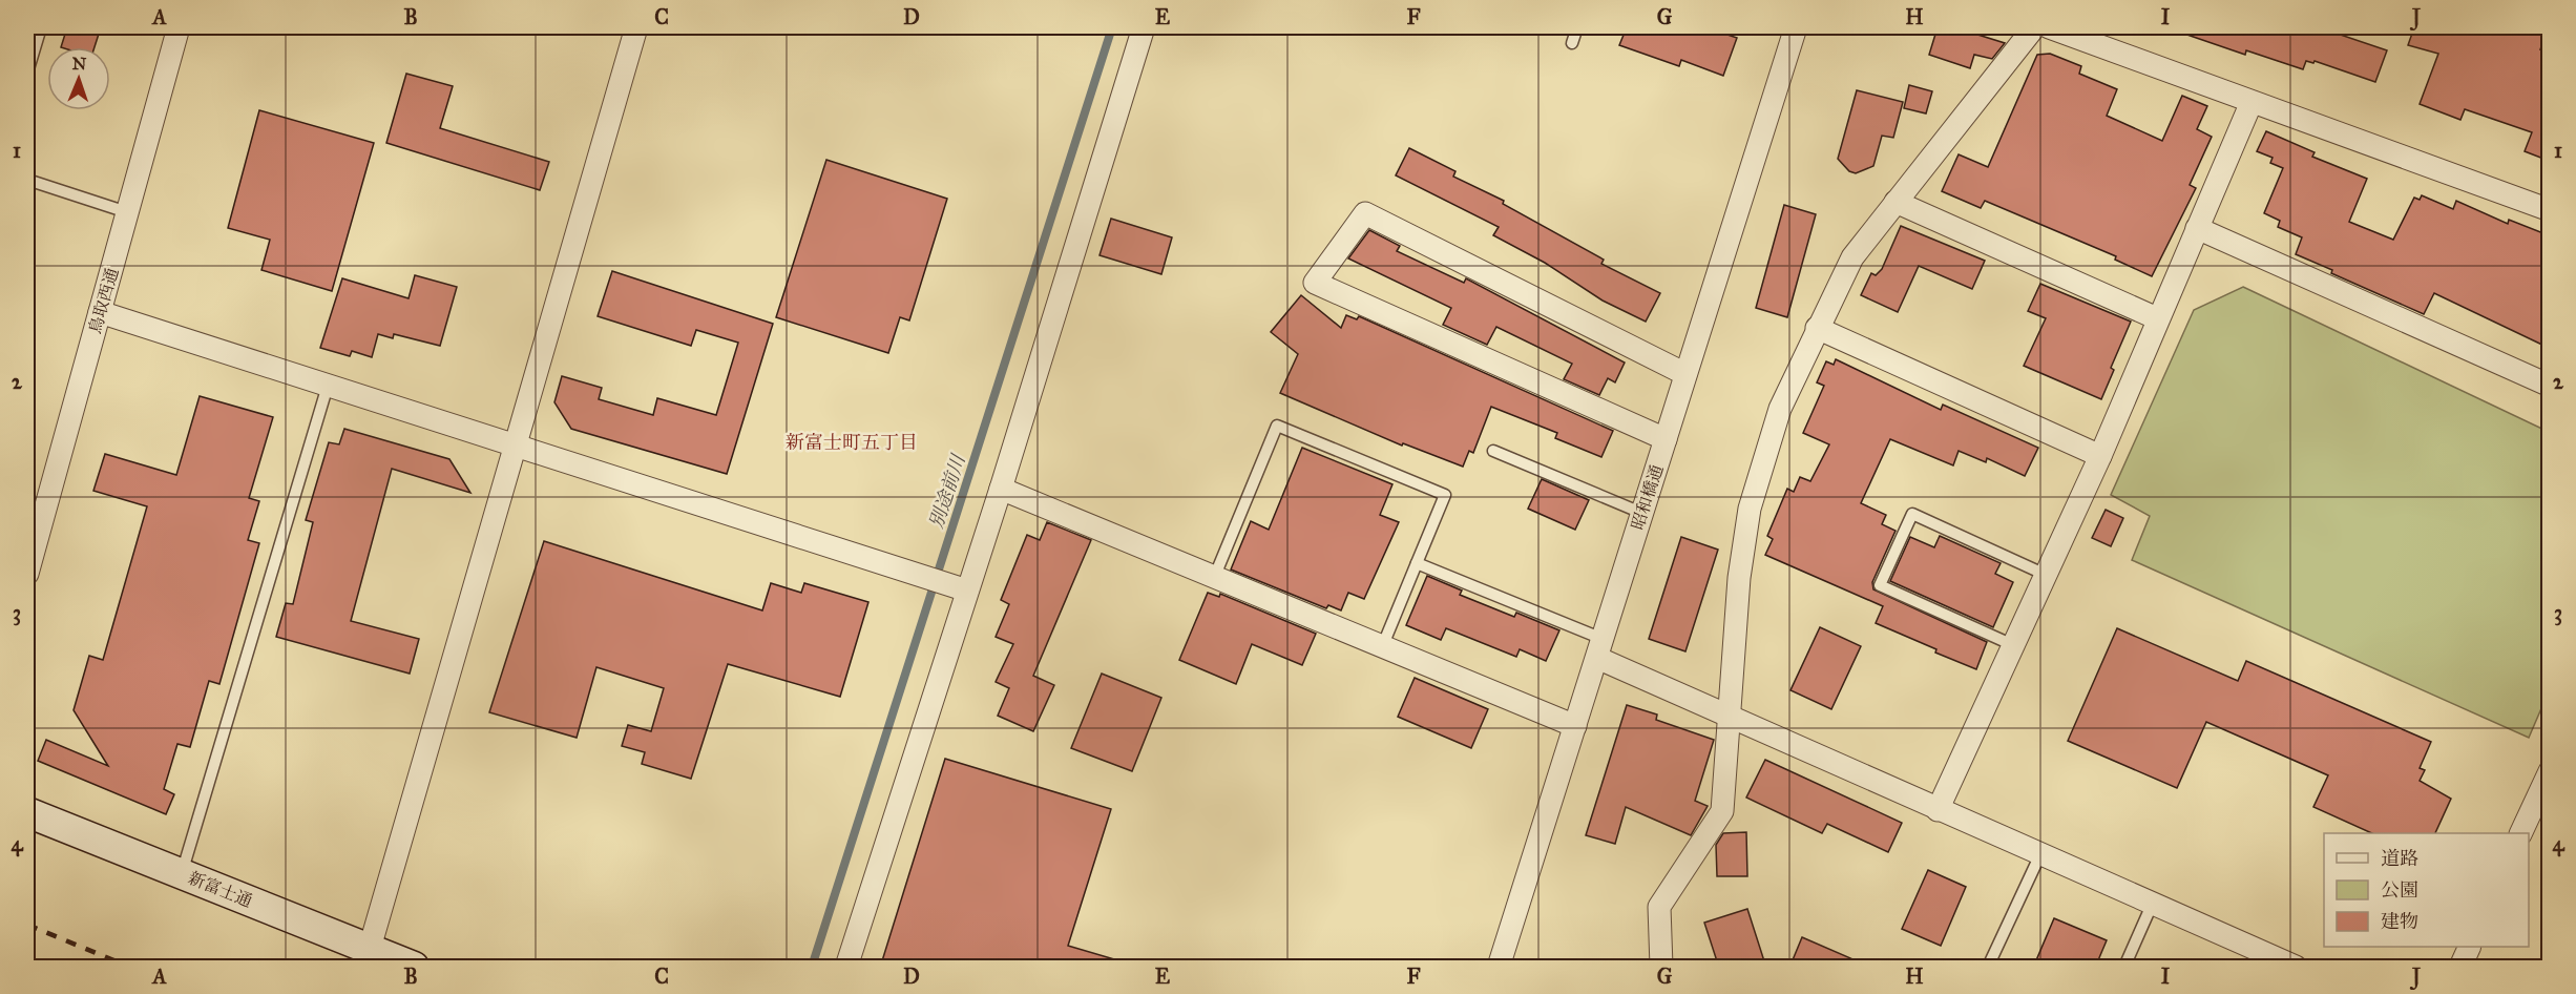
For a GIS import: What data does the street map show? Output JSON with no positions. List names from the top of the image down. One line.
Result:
{"streets":{"street":["鳥取西通","昭和橋通","新富士通"]},"districts":["新富士町五丁目"],"water":["別途前川"],"legend":["道路","公園","建物"],"north":"top","grid":{"columns":["A","B","C","D","E","F","G","H","I","J"],"rows":["1","2","3","4"]}}
